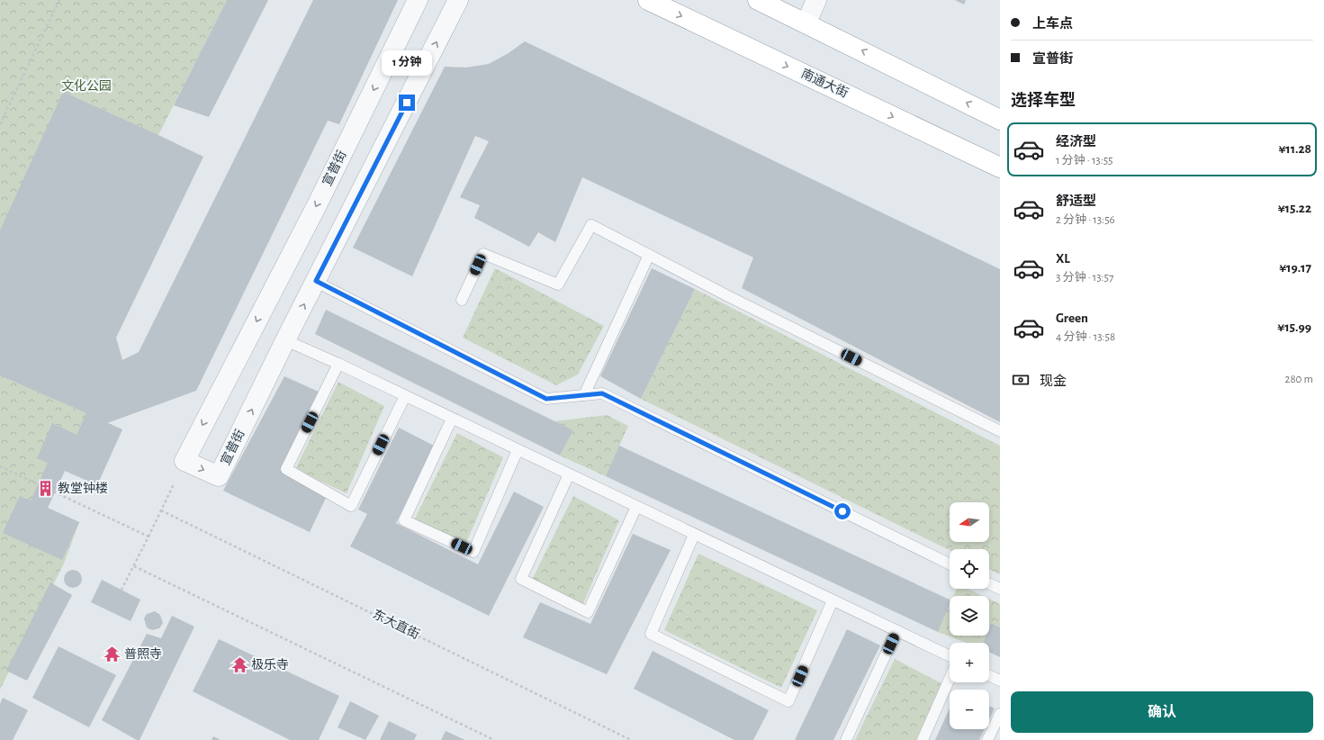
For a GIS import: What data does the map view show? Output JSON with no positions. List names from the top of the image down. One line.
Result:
{"streets":{"highway":["南通大街"],"street":["宣普街"],"path":["东大直街"]},"parks":["文化公园"],"places":{"building":["教堂钟楼"],"temple":["普照寺","极乐寺"]},"north":"left","page":{"banner":["上车点","宣普街"],"bubble":"1 分钟","heading":"选择车型","list":[{"name":"经济型","note":"1 分钟 · 13:55","value":"¥11.28"},{"name":"舒适型","note":"2 分钟 · 13:56","value":"¥15.22"},{"name":"XL","note":"3 分钟 · 13:57","value":"¥19.17"},{"name":"Green","note":"4 分钟 · 13:58","value":"¥15.99"}],"pay":["现金","280 m"],"map_buttons":["+","−"],"buttons":"确认"}}
